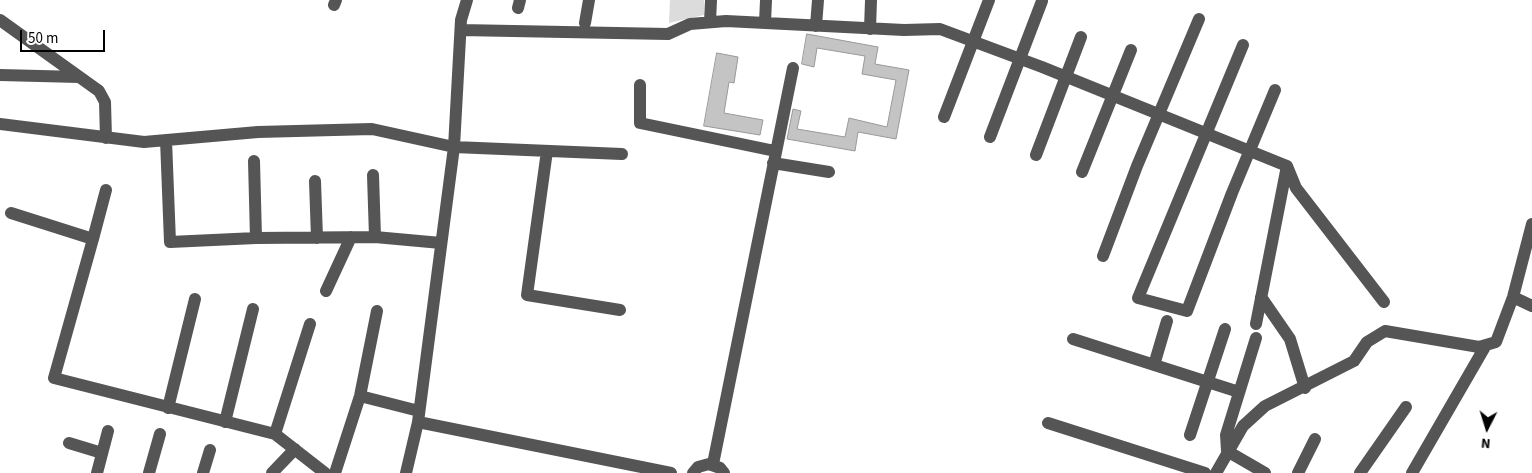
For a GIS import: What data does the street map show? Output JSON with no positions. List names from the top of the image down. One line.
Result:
{"scale_bar":"50 m","north":"bottom"}
